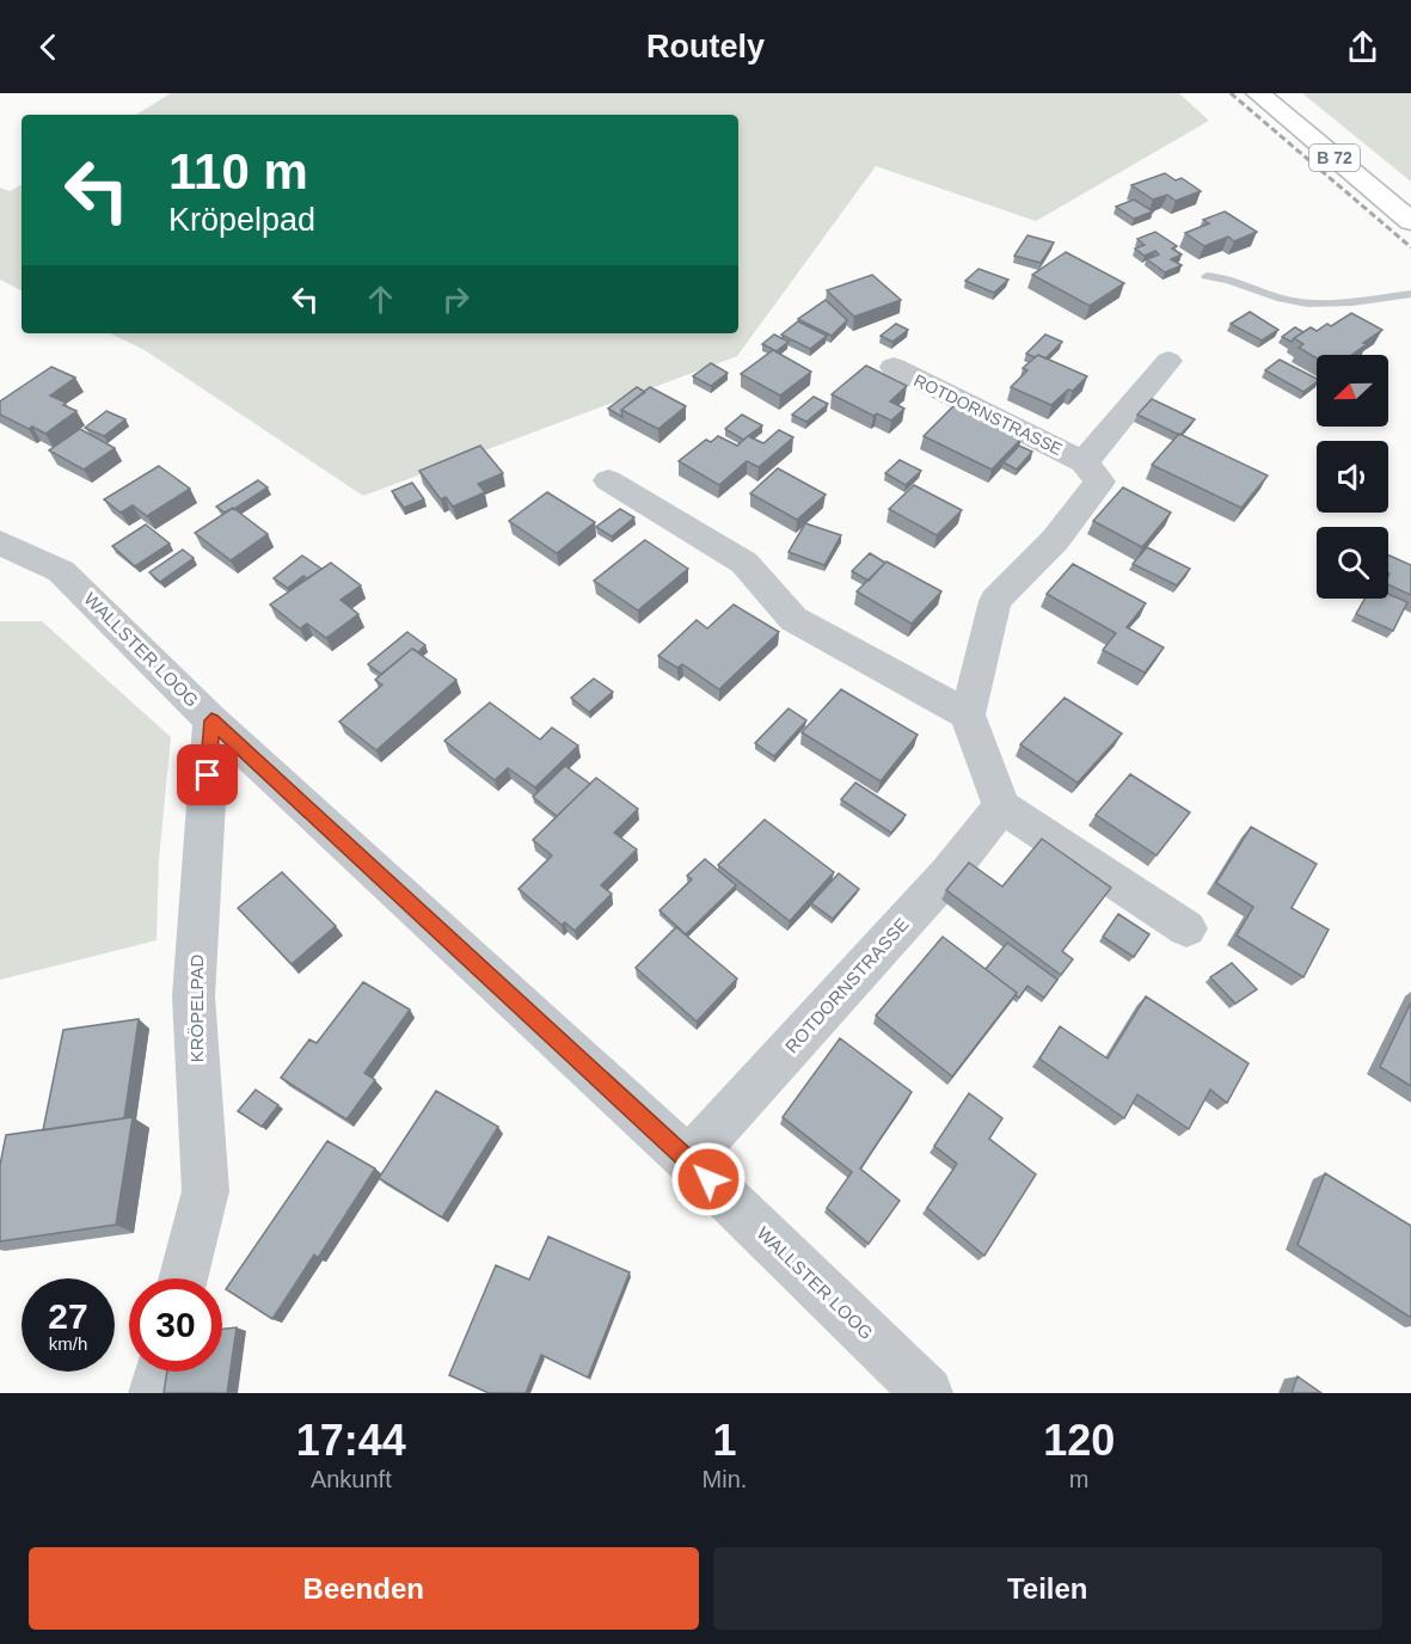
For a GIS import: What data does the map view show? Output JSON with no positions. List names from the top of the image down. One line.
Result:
{"streets":{"main road":["B 72"],"street":["ROTDORNSTRASSE","WALLSTER LOOG","KRÖPELPAD"]},"crossings":[["ROTDORNSTRASSE","WALLSTER LOOG"],["WALLSTER LOOG","KRÖPELPAD"]],"north":"left","page":{"header":"Routely","turn":["110 m","Kröpelpad"],"speed":"27 km/h","limit":"30","eta":["17:44","Ankunft","1","Min.","120","m"],"buttons":["Beenden","Teilen"]}}
